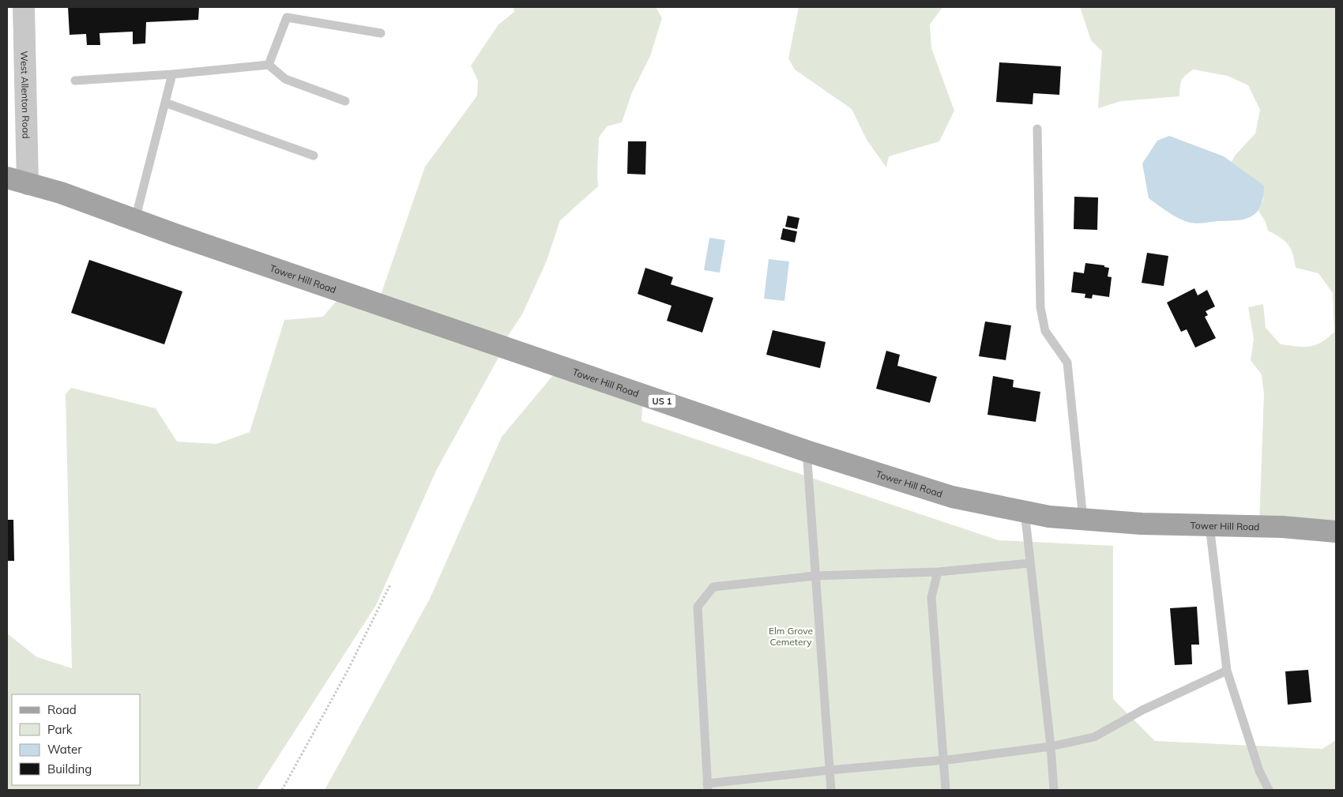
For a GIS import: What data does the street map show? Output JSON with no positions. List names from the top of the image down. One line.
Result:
{"streets":{"main road":["Tower Hill Road","US 1"],"street":["West Allenton Road"]},"crossings":[["West Allenton Road","Tower Hill Road"]],"parks":["Elm Grove Cemetery"],"legend":["Road","Park","Water","Building"]}
